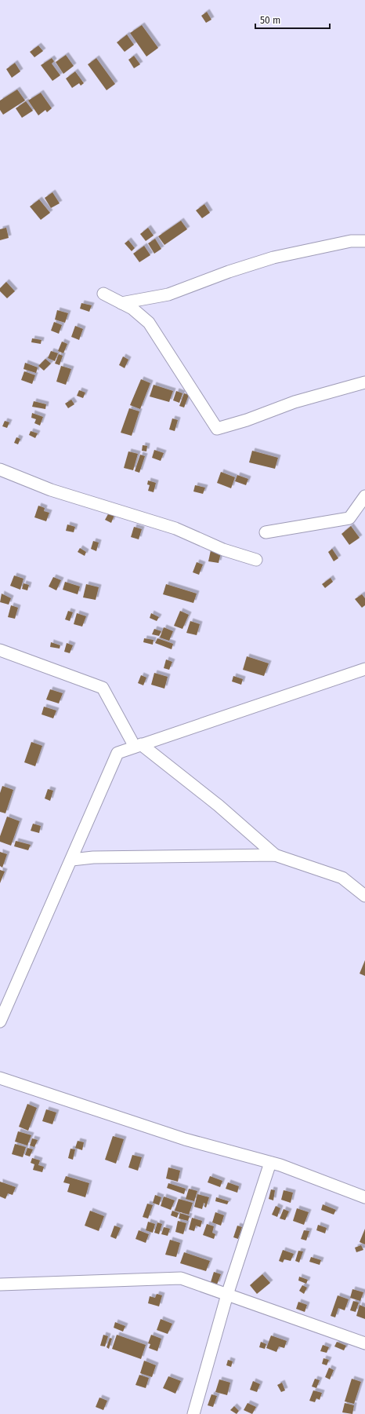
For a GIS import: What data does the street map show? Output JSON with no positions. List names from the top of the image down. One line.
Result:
{"scale_bar":"50 m"}
